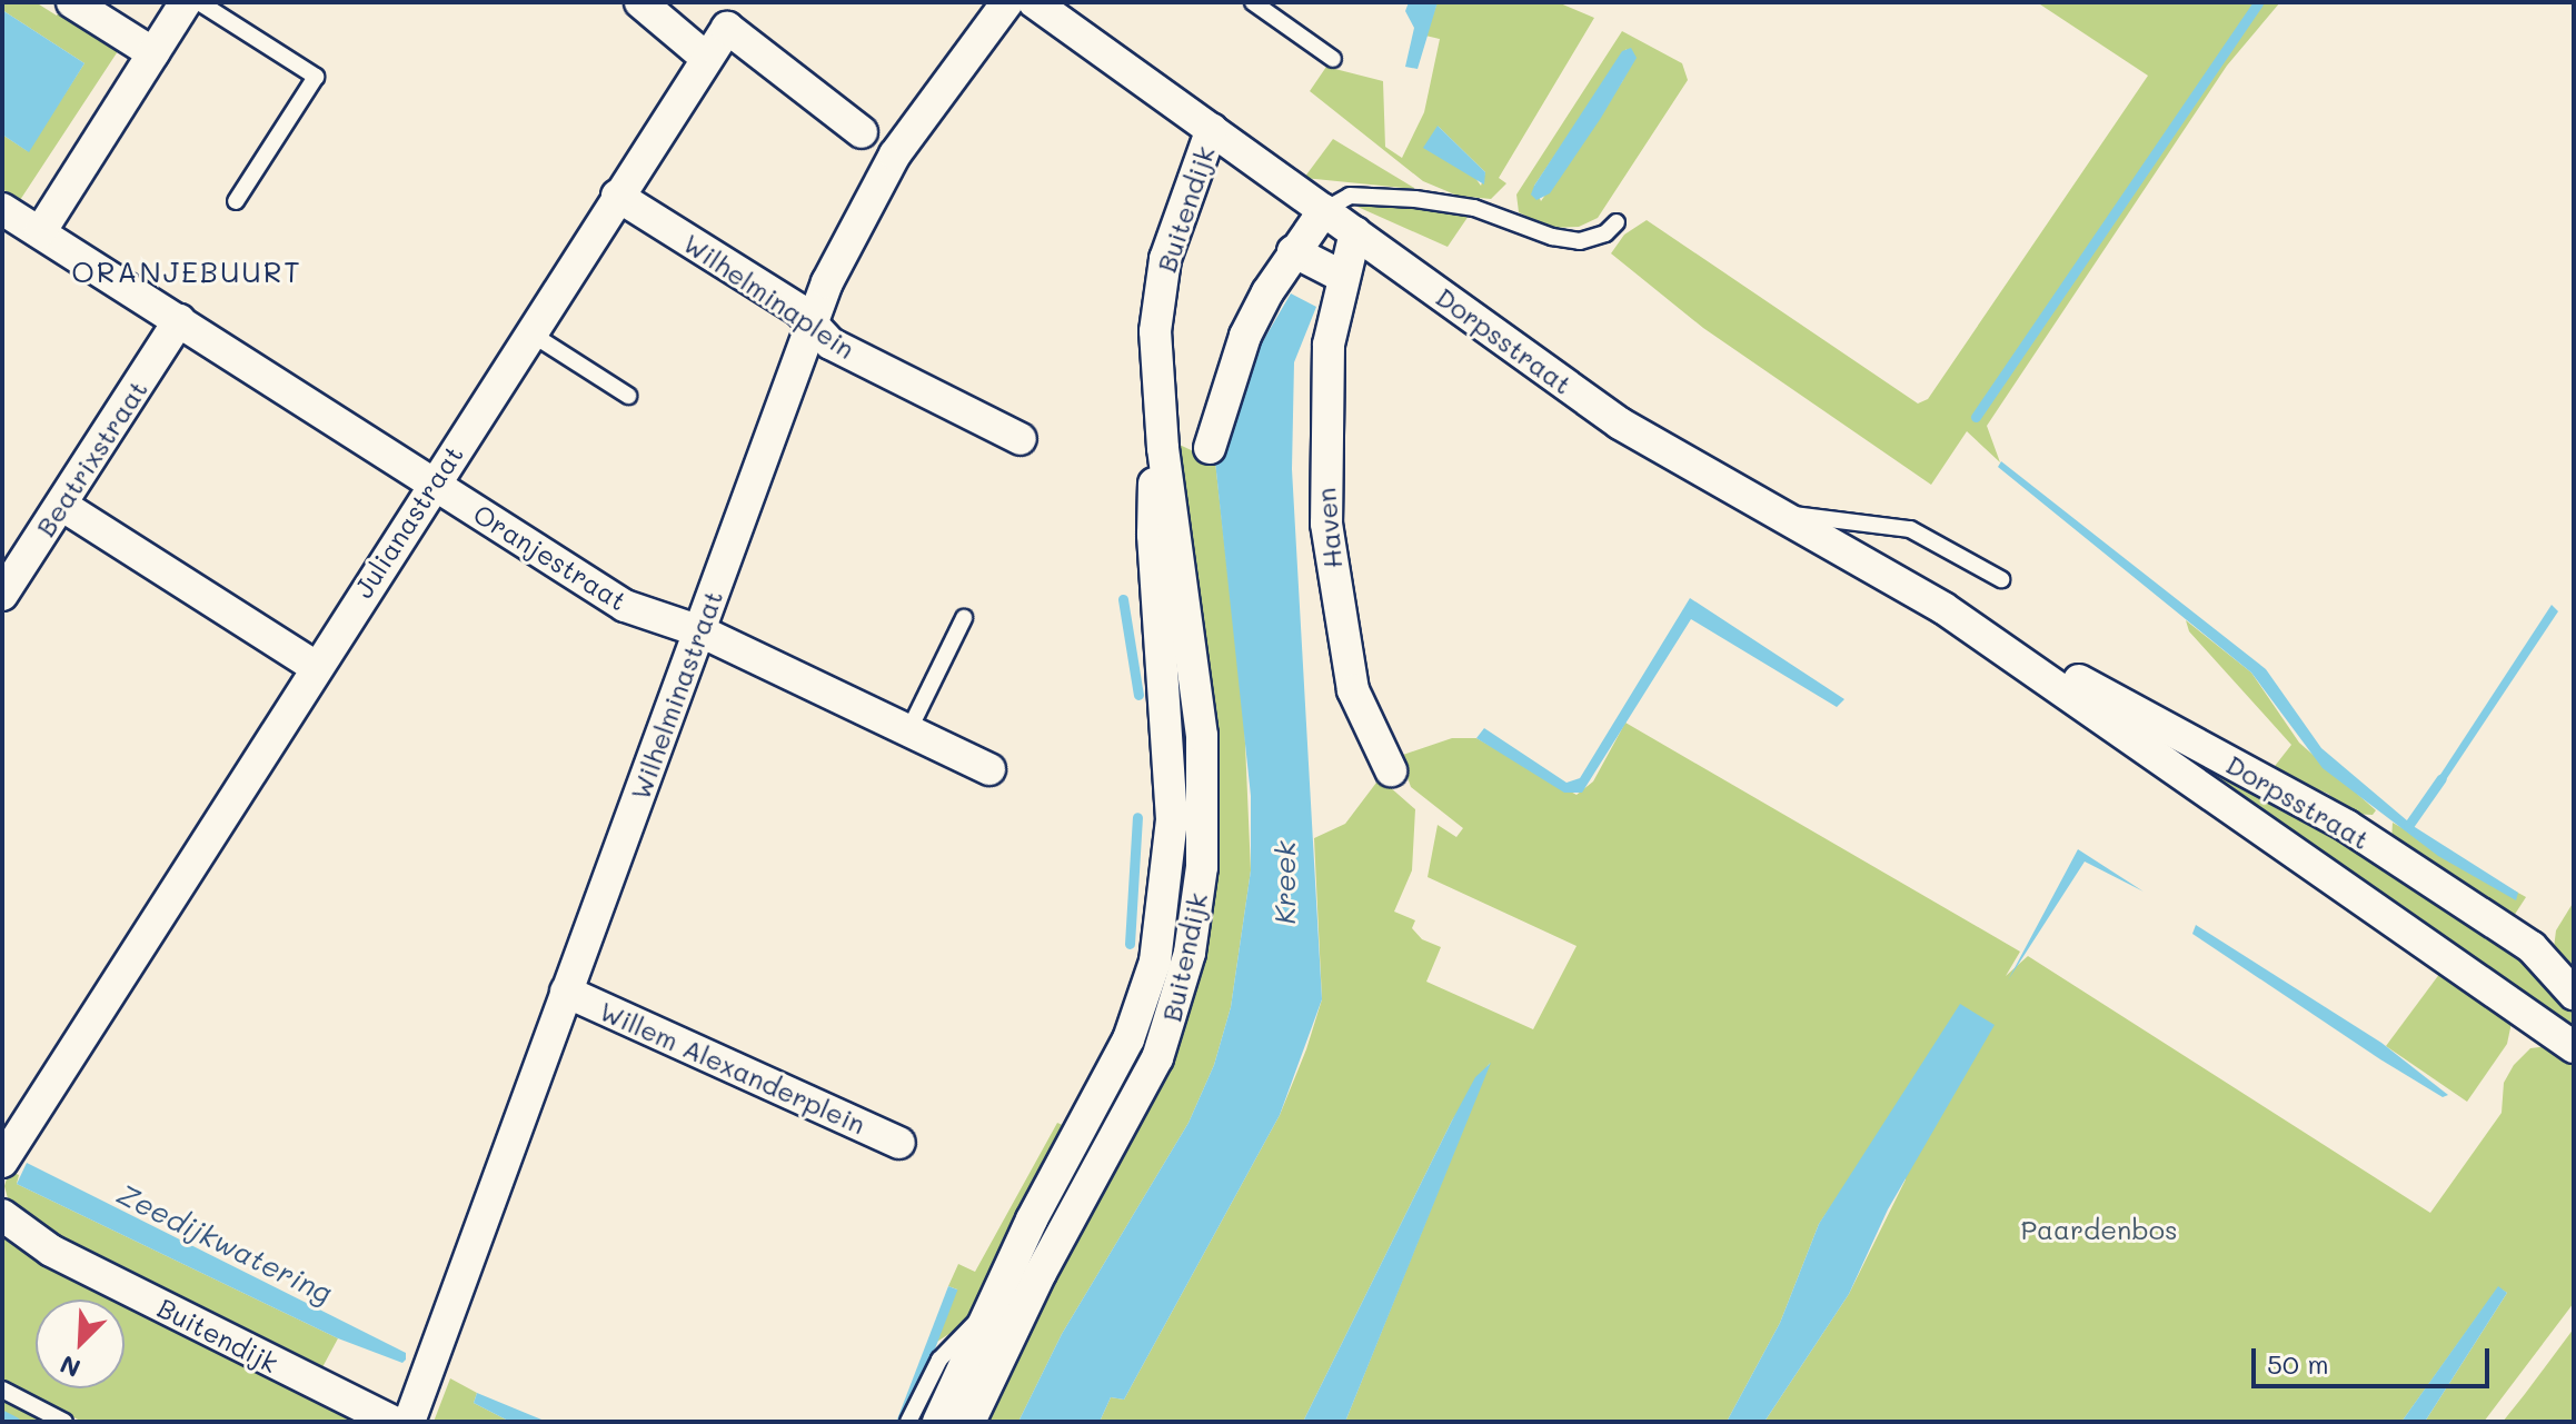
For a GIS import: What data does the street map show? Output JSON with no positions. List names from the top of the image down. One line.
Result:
{"streets":{"street":["Buitendijk","Wilhelminaplein","Dorpsstraat","Beatrixstraat","Julianastraat","Haven","Oranjestraat","Wilhelminastraat","Willem Alexanderplein"]},"crossings":[["Buitendijk","Dorpsstraat"],["Wilhelminaplein","Julianastraat"],["Wilhelminaplein","Wilhelminastraat"],["Dorpsstraat","Haven"],["Beatrixstraat","Oranjestraat"],["Julianastraat","Oranjestraat"],["Oranjestraat","Wilhelminastraat"],["Wilhelminastraat","Willem Alexanderplein"]],"districts":["ORANJEBUURT"],"water":["Kreek","Zeedijkwatering"],"parks":["Paardenbos"],"scale_bar":"50 m","north":"bottom left"}
